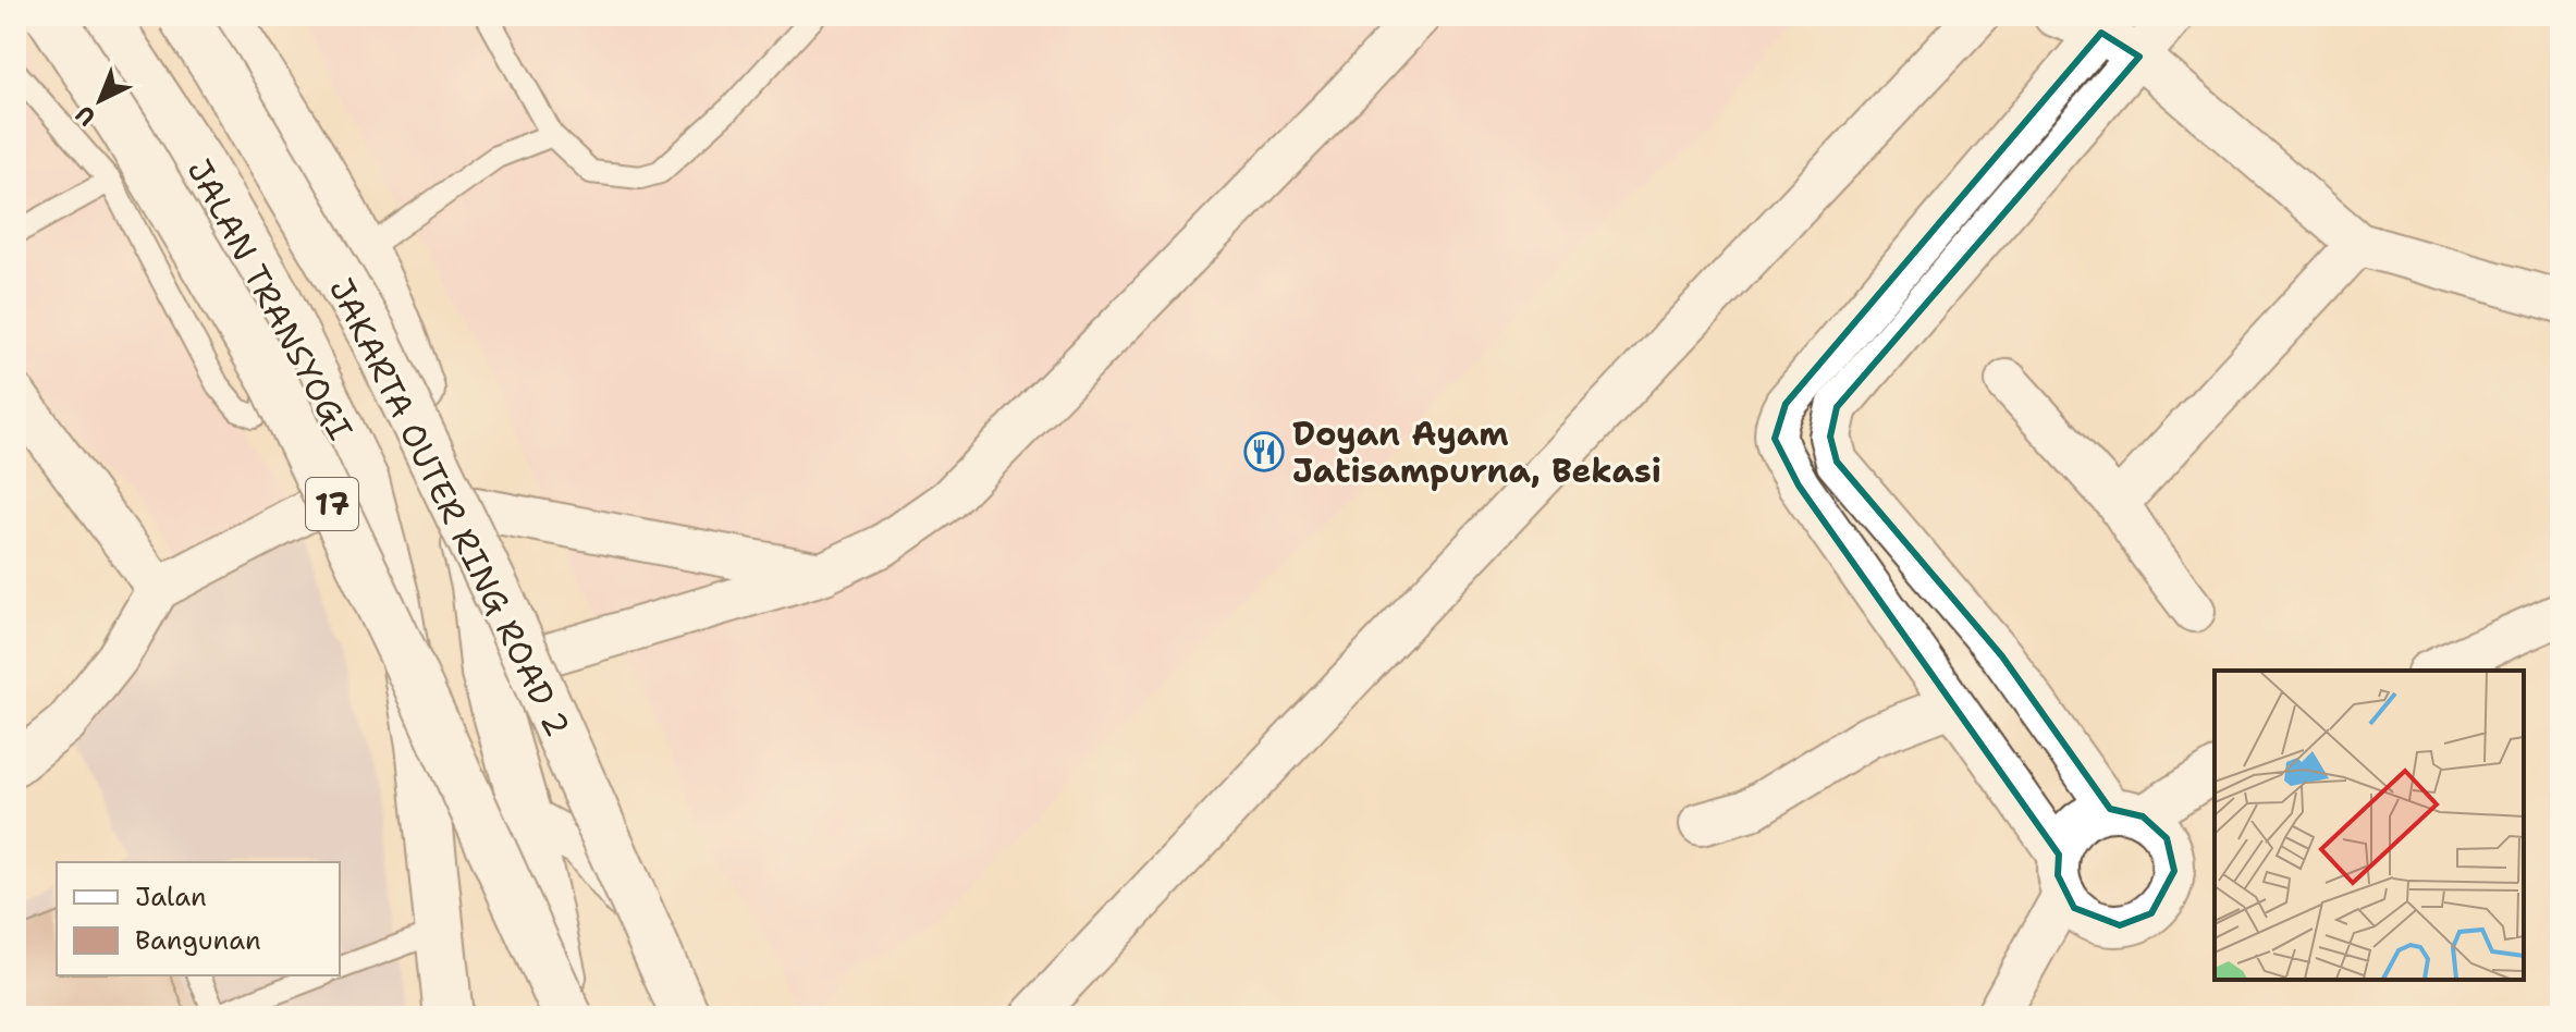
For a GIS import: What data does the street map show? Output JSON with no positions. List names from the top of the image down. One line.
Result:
{"streets":{"highway":["JALAN TRANSYOGI","17","JAKARTA OUTER RING ROAD 2"]},"places":{"restaurant":["Doyan Ayam Jatisampurna, Bekasi"]},"legend":["Jalan","Bangunan"],"north":"bottom left"}
